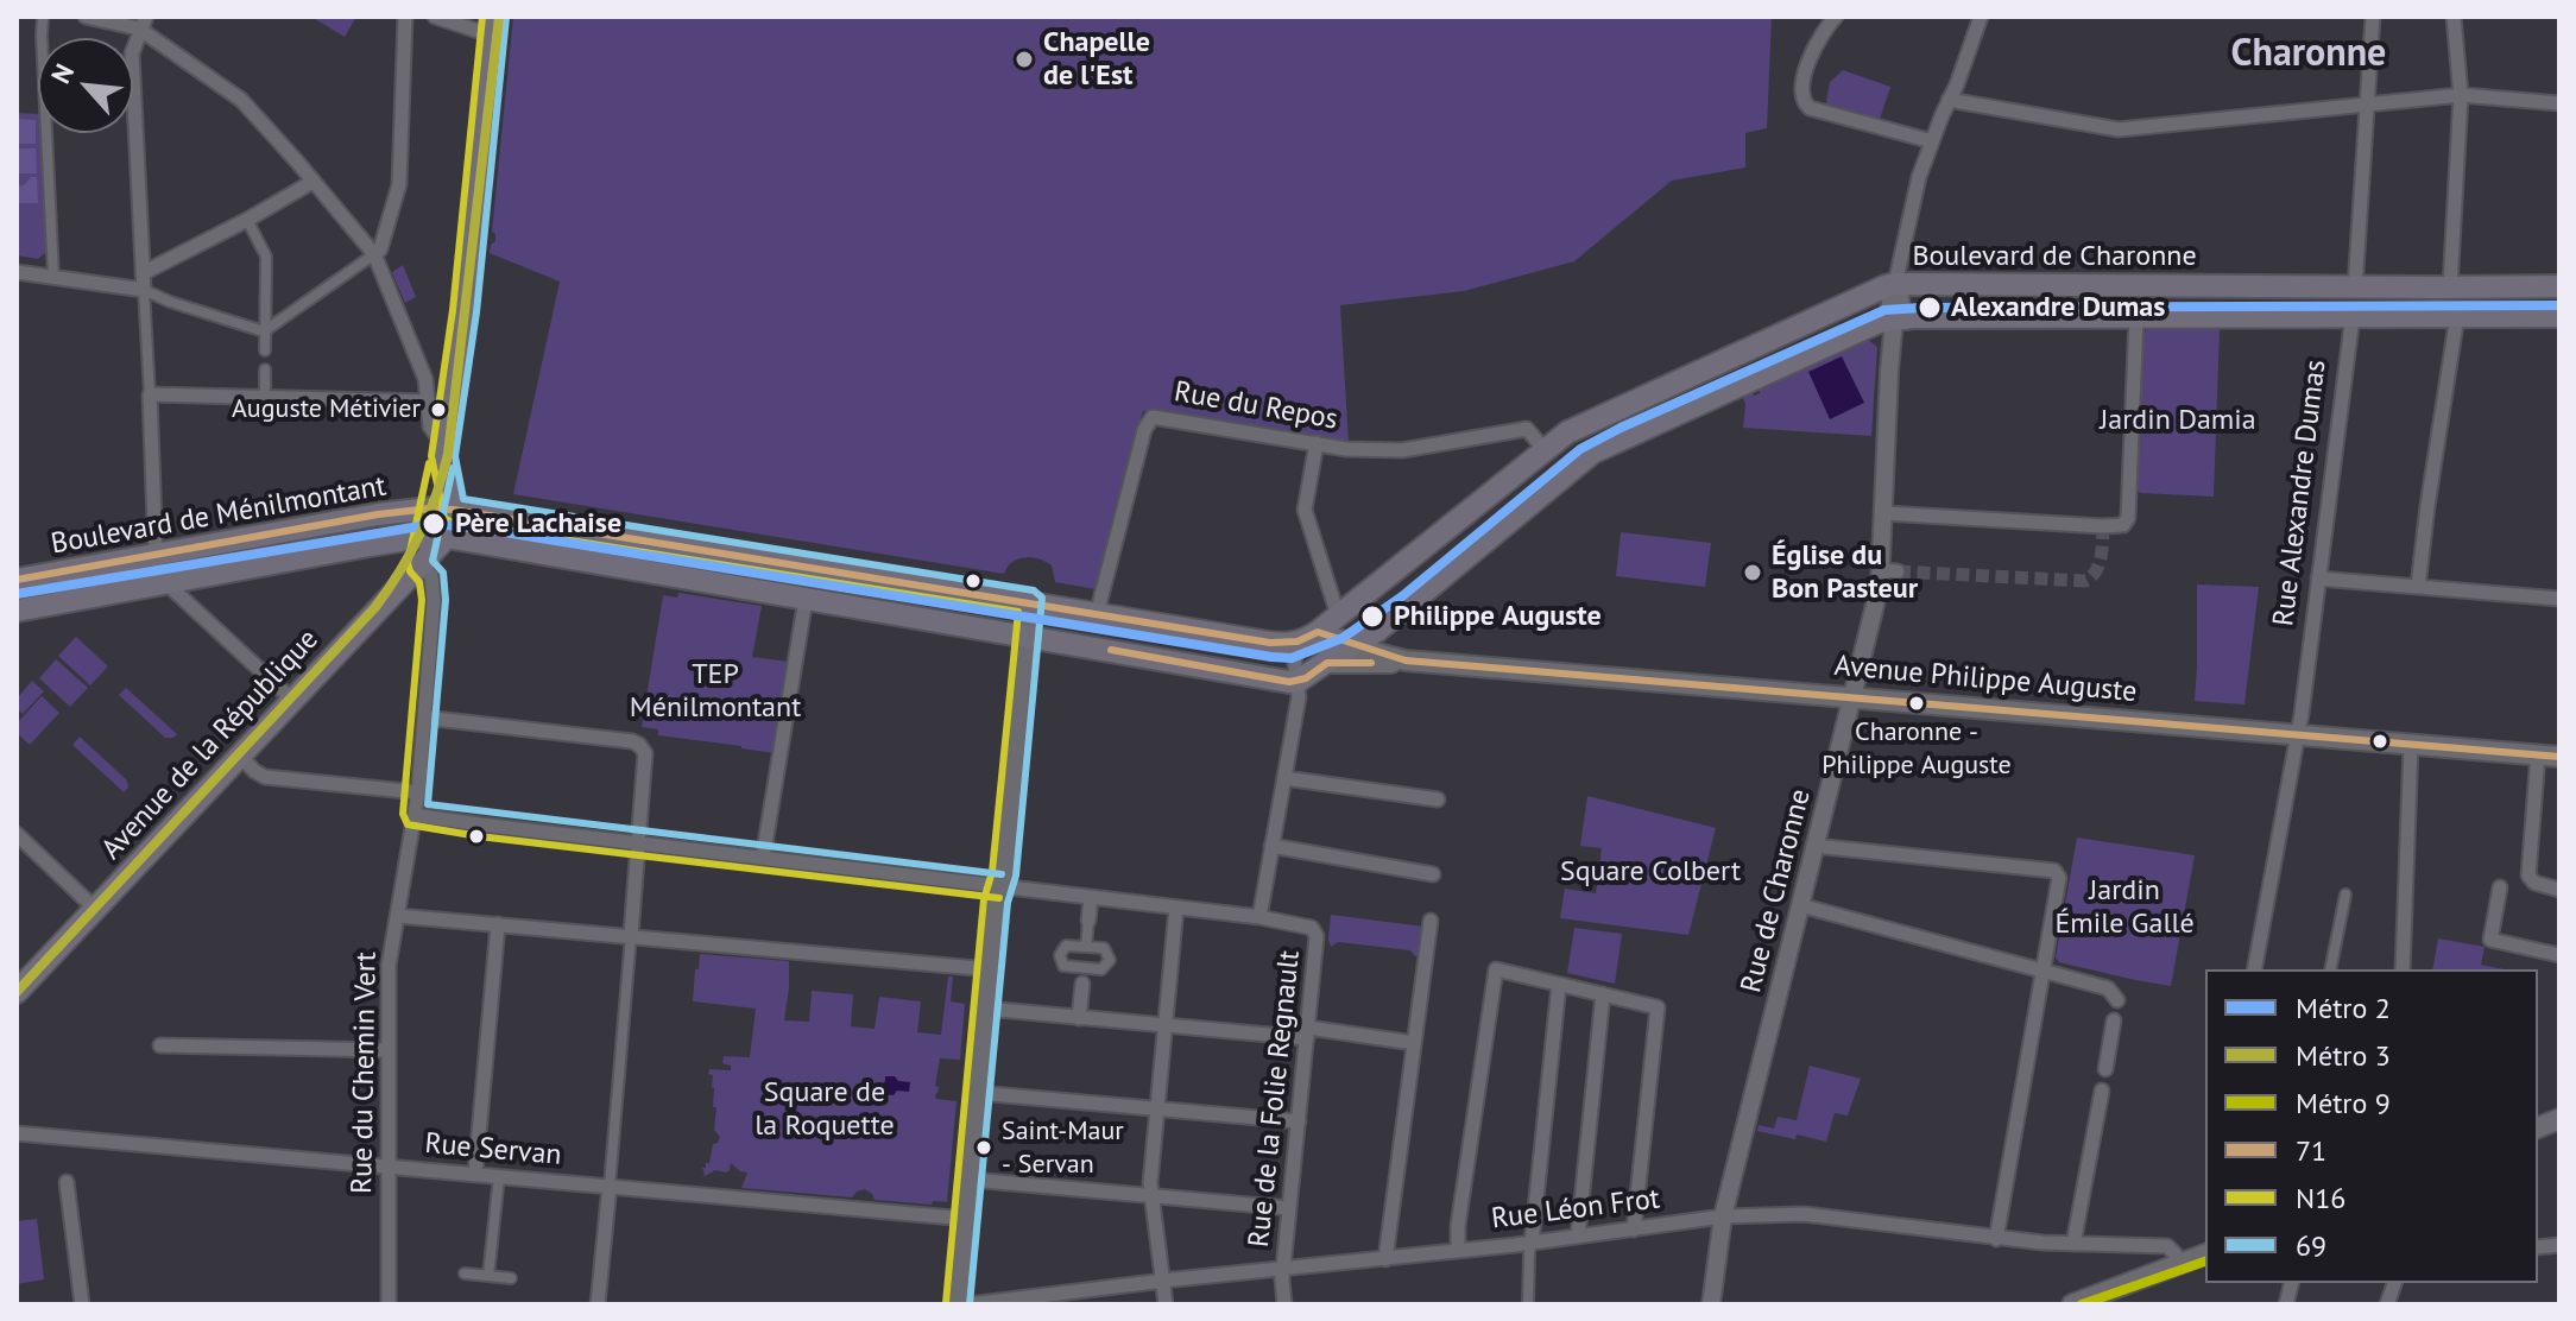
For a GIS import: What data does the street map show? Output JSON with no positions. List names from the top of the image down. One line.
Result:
{"streets":{"main road":["Boulevard de Charonne","Rue Alexandre Dumas","Boulevard de Ménilmontant","Avenue Philippe Auguste","Avenue de la République"],"street":["Rue du Repos","Rue de Charonne","Rue du Chemin Vert","Rue de la Folie Regnault","Rue Servan","Rue Léon Frot"]},"crossings":[["Boulevard de Charonne","Rue du Repos"],["Boulevard de Charonne","Rue Alexandre Dumas"],["Boulevard de Charonne","Boulevard de Ménilmontant"],["Boulevard de Charonne","Avenue Philippe Auguste"],["Boulevard de Charonne","Rue de Charonne"],["Rue du Repos","Boulevard de Ménilmontant"],["Rue Alexandre Dumas","Avenue Philippe Auguste"],["Boulevard de Ménilmontant","Avenue de la République"],["Avenue Philippe Auguste","Rue de Charonne"],["Avenue de la République","Rue du Chemin Vert"],["Rue de Charonne","Rue Léon Frot"],["Rue du Chemin Vert","Rue de la Folie Regnault"],["Rue du Chemin Vert","Rue Servan"],["Rue de la Folie Regnault","Rue Léon Frot"]],"districts":["Charonne"],"parks":["Jardin Damia","TEP Ménilmontant","Square Colbert","Jardin Émile Gallé","Square de la Roquette"],"places":["Chapelle de l'Est","Alexandre Dumas","Auguste Métivier","Père Lachaise","Église du Bon Pasteur","Philippe Auguste","Charonne - Philippe Auguste","Saint-Maur - Servan"],"lines":["metro line 3","transit line N16","transit line 69","metro line 2","transit line 71","metro line 9"],"legend":["Métro 2","Métro 3","Métro 9","71","N16","69"],"north":"top left"}
